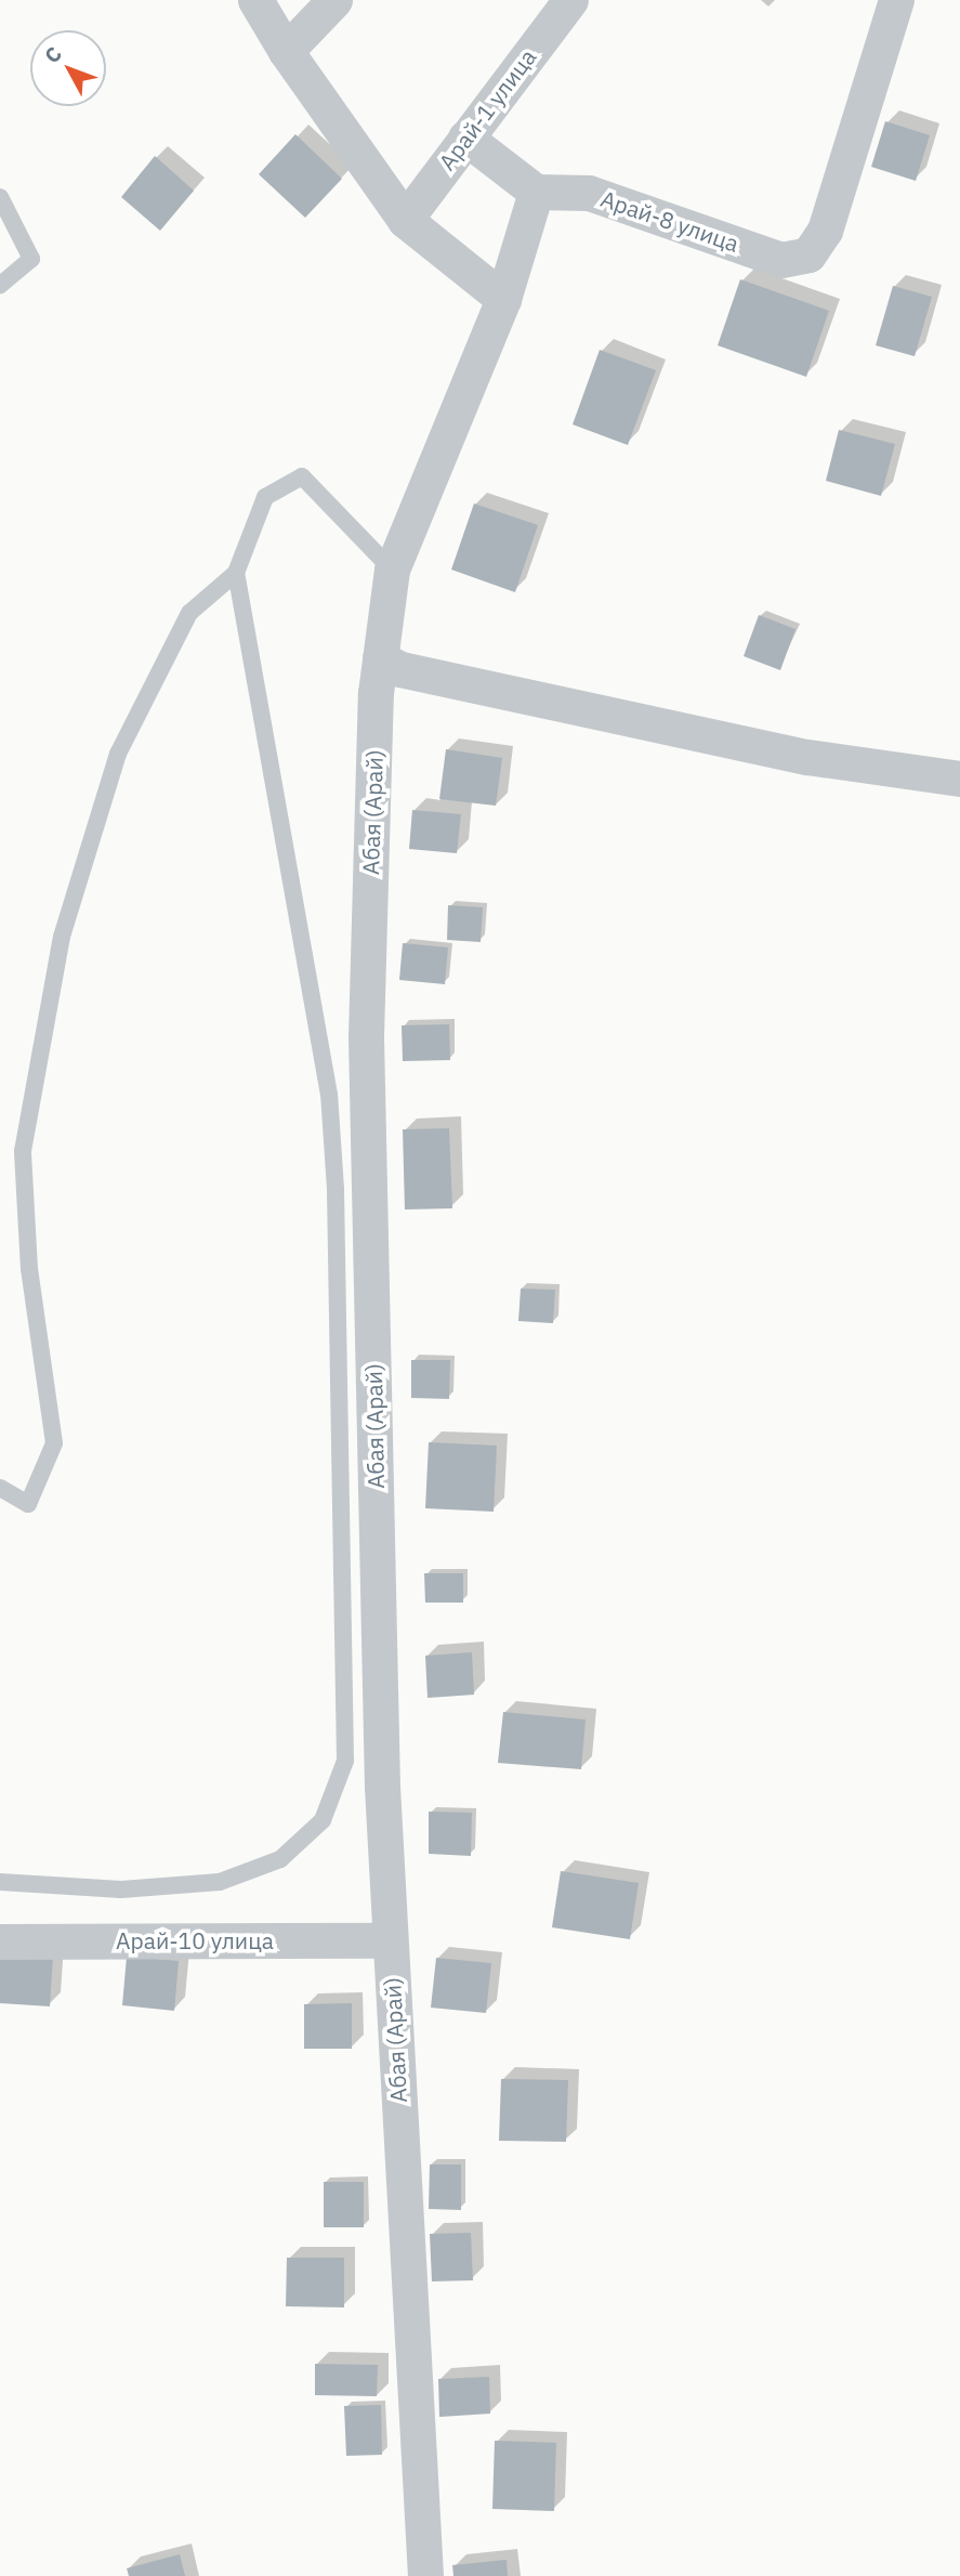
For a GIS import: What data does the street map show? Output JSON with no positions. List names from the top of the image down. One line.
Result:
{"streets":{"street":["Арай-1 улица","Арай-8 улица","Абая (Арай)","Арай-10 улица"]},"crossings":[["Абая (Арай)","Арай-10 улица"]],"north":"top left"}
